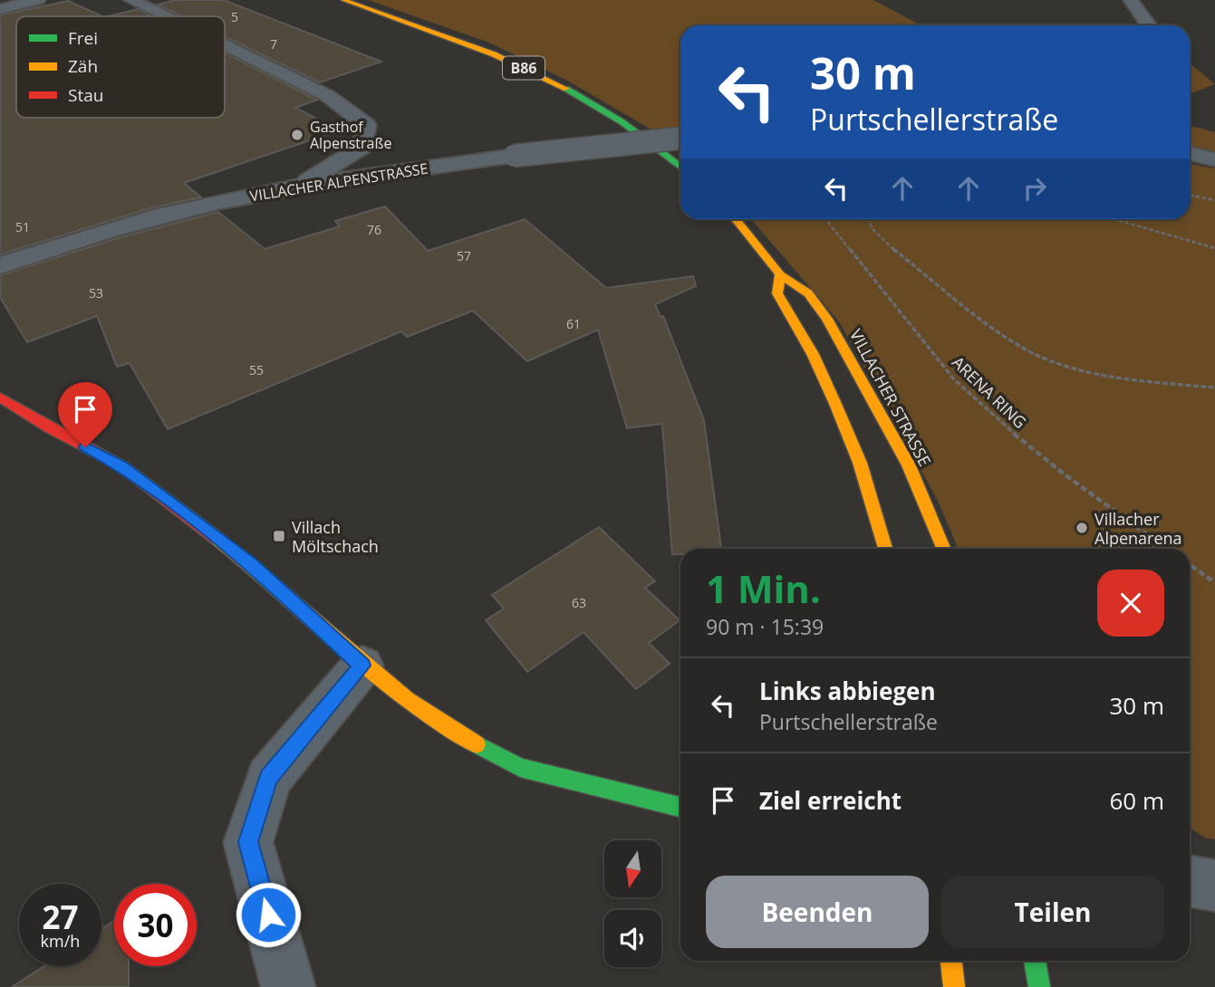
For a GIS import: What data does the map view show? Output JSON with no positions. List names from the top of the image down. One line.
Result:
{"streets":{"main road":["B86","VILLACHER STRASSE"],"street":["VILLACHER ALPENSTRASSE"],"path":["ARENA RING"]},"places":{"other":["Gasthof Alpenstraße","Villacher Alpenarena"],"transit":["Villach Möltschach"]},"house_numbers":["5","7","51","76","57","53","61","55","63"],"legend":["Frei","Zäh","Stau"],"north":"bottom","page":{"turn":["30 m","Purtschellerstraße"],"heading":["1 Min.","90 m · 15:39"],"list":[{"name":"Links abbiegen","note":"Purtschellerstraße","value":"30 m"},{"name":"Ziel erreicht","value":"60 m"}],"buttons":["Beenden","Teilen"],"speed":"27 km/h","limit":"30"}}
